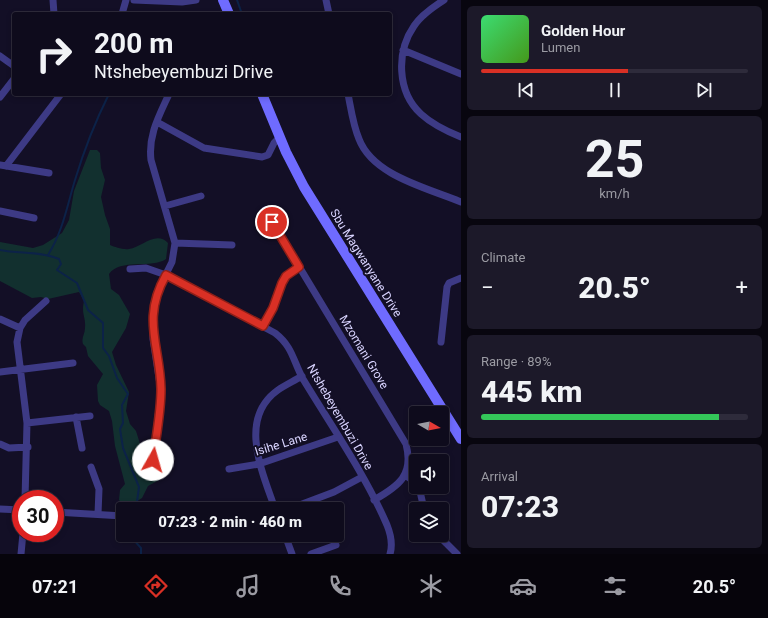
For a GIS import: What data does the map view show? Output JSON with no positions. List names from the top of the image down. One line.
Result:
{"streets":{"main road":["Sbu Magwanyane Drive"],"street":["Mzomani Grove","Ntshebeyembuzi Drive","Isihe Lane"]},"crossings":[["Ntshebeyembuzi Drive","Isihe Lane"]],"north":"right","page":{"turn":["200 m","Ntshebeyembuzi Drive"],"song":["Golden Hour","Lumen"],"tile":[["25","km/h"],"Climate",["Range · 89%","445 km"],["Arrival","07:23"]],"heat":["−","20.5°","+"],"limit":"30","trip":"07:23 · 2 min · 460 m","tabs":["07:21","20.5°"]}}
